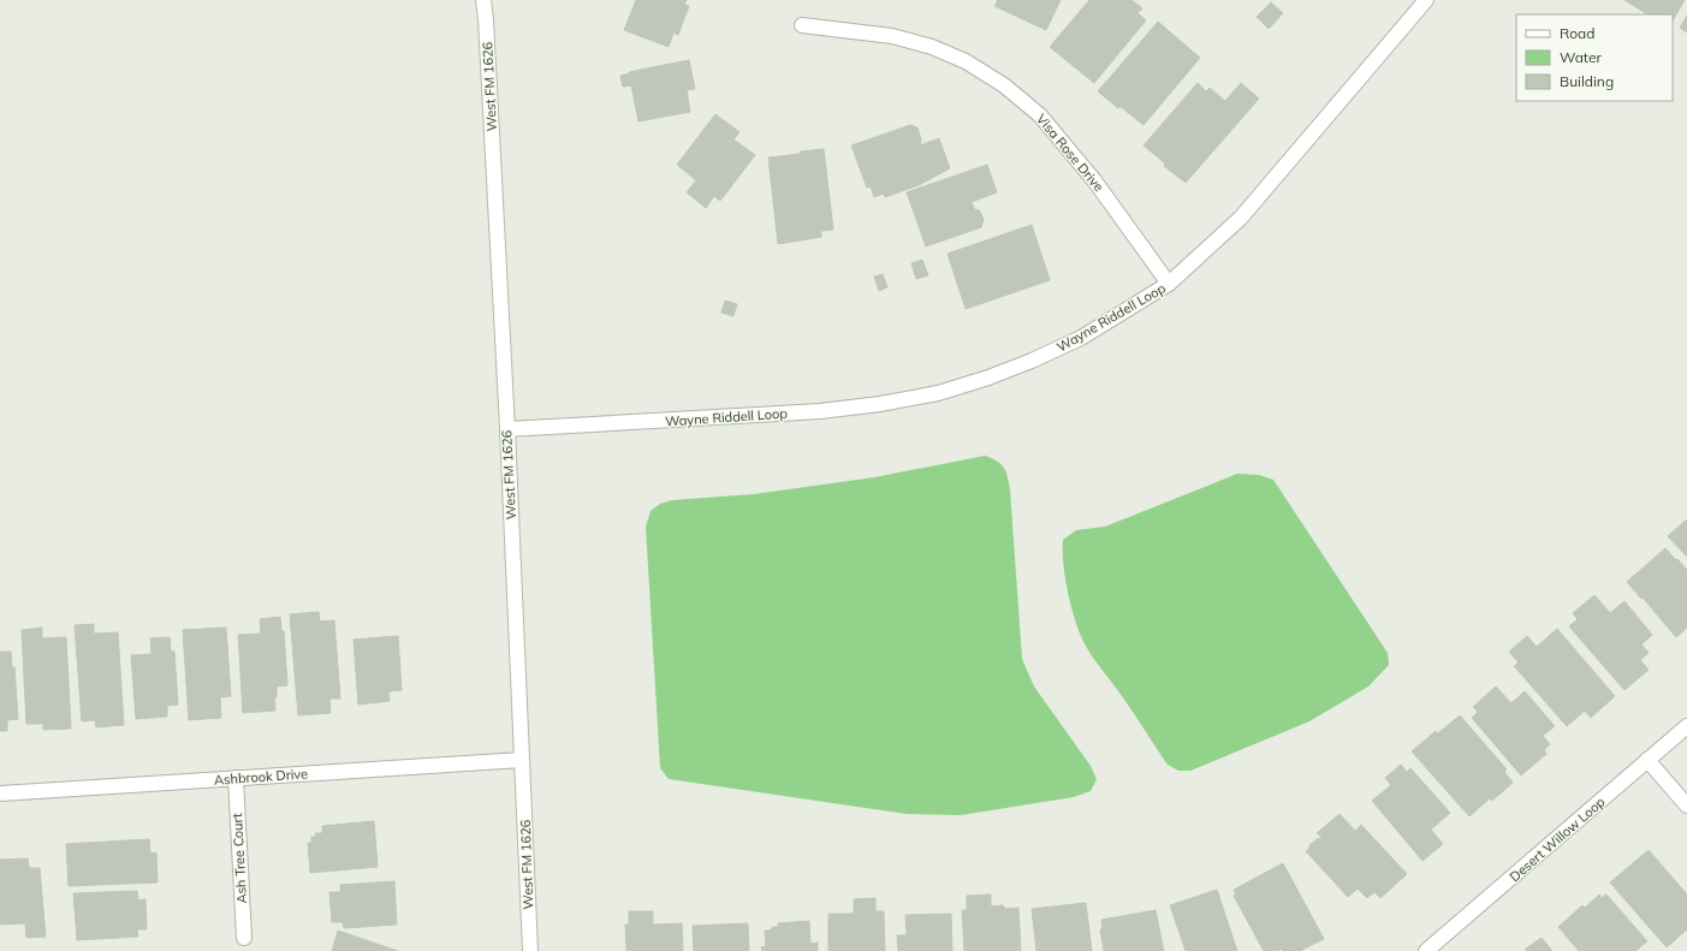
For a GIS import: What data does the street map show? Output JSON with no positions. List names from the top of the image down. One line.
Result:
{"streets":{"street":["West FM 1626","Visa Rose Drive","Wayne Riddell Loop","Ashbrook Drive","Desert Willow Loop","Ash Tree Court"]},"crossings":[["West FM 1626","Wayne Riddell Loop"],["West FM 1626","Ashbrook Drive"],["Visa Rose Drive","Wayne Riddell Loop"],["Ashbrook Drive","Ash Tree Court"]],"legend":["Road","Water","Building"]}
